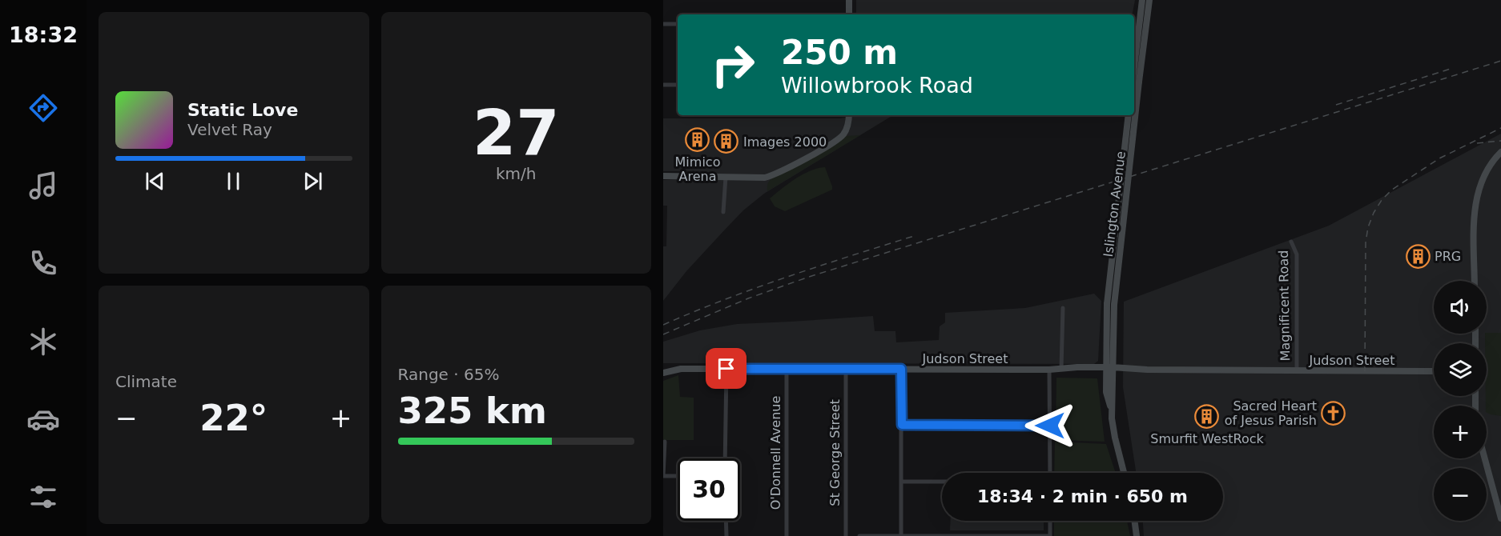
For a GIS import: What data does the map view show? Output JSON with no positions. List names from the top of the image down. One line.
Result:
{"streets":{"main road":["Islington Avenue","Judson Street"],"street":["Magnificent Road","O'Donnell Avenue","St George Street"]},"crossings":[["Islington Avenue","Judson Street"],["Magnificent Road","Judson Street"],["Judson Street","O'Donnell Avenue"],["Judson Street","St George Street"]],"places":{"building":["Mimico Arena","Images 2000","PRG","Smurfit WestRock"],"church":["Sacred Heart of Jesus Parish"]},"page":{"tabs":"18:32","tile":[["27","km/h"],"Climate",["Range · 65%","325 km"]],"turn":["250 m","Willowbrook Road"],"song":["Static Love","Velvet Ray"],"map_buttons":["+","−"],"heat":["−","22°","+"],"limit":"30","trip":"18:34 · 2 min · 650 m"}}
